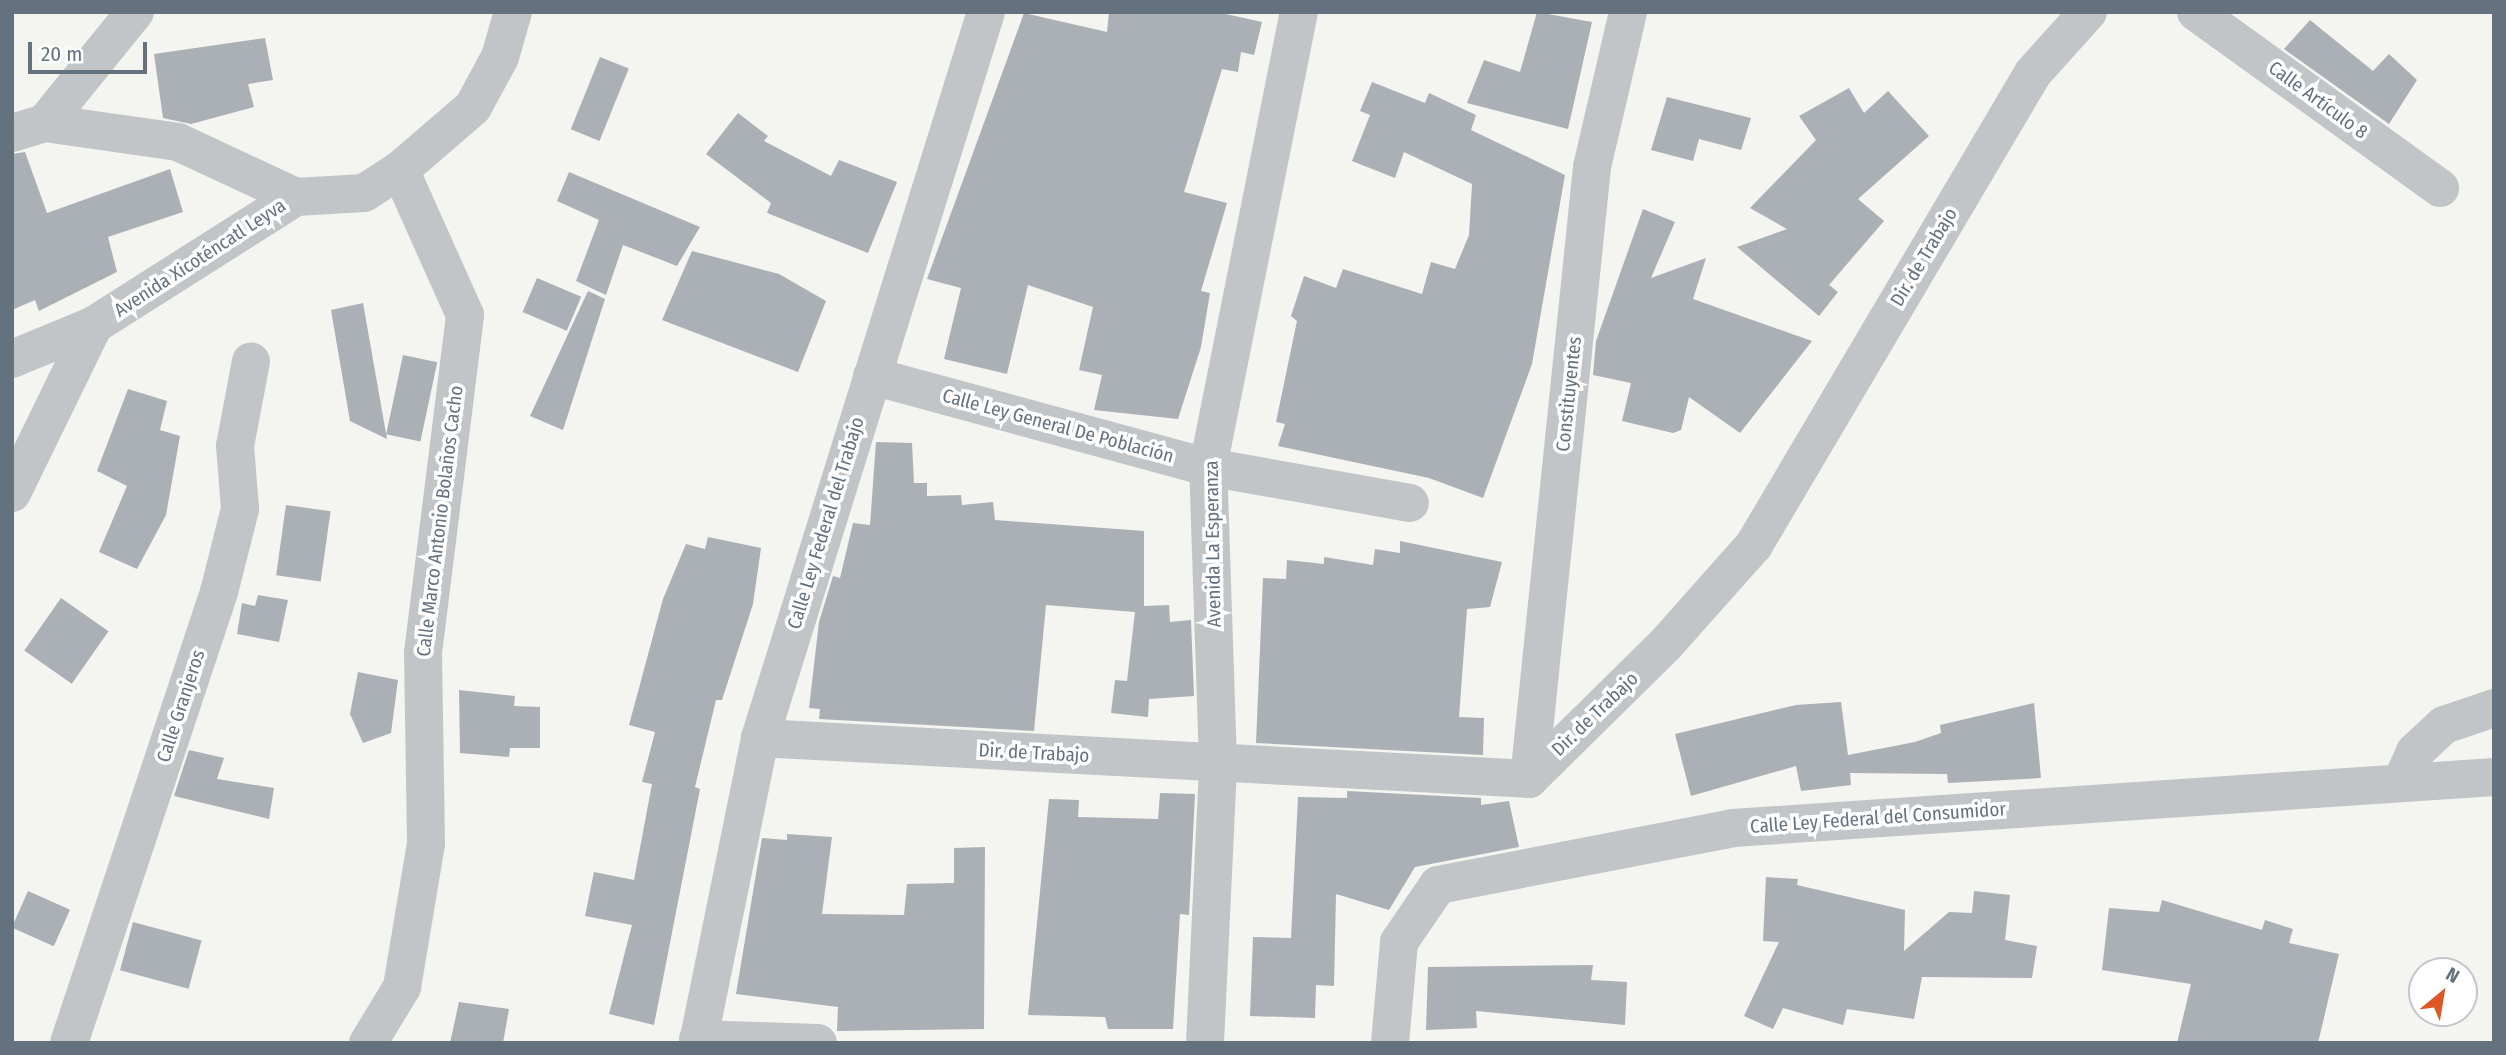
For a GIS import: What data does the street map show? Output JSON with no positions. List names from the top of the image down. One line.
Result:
{"streets":{"street":["Calle Artículo 8","Dir. de Trabajo","Avenida Xicoténcatl Leyva","Constituyentes","Calle Ley General De Población","Calle Marco Antonio Bolaños Cacho","Calle Ley Federal del Trabajo","Avenida La Esperanza","Calle Granjeros","Calle Ley Federal del Consumidor"]},"crossings":[["Dir. de Trabajo","Constituyentes"],["Dir. de Trabajo","Calle Ley Federal del Trabajo"],["Dir. de Trabajo","Avenida La Esperanza"],["Avenida Xicoténcatl Leyva","Calle Marco Antonio Bolaños Cacho"],["Calle Ley General De Población","Calle Ley Federal del Trabajo"],["Calle Ley General De Población","Avenida La Esperanza"]],"scale_bar":"20 m","north":"top right"}
